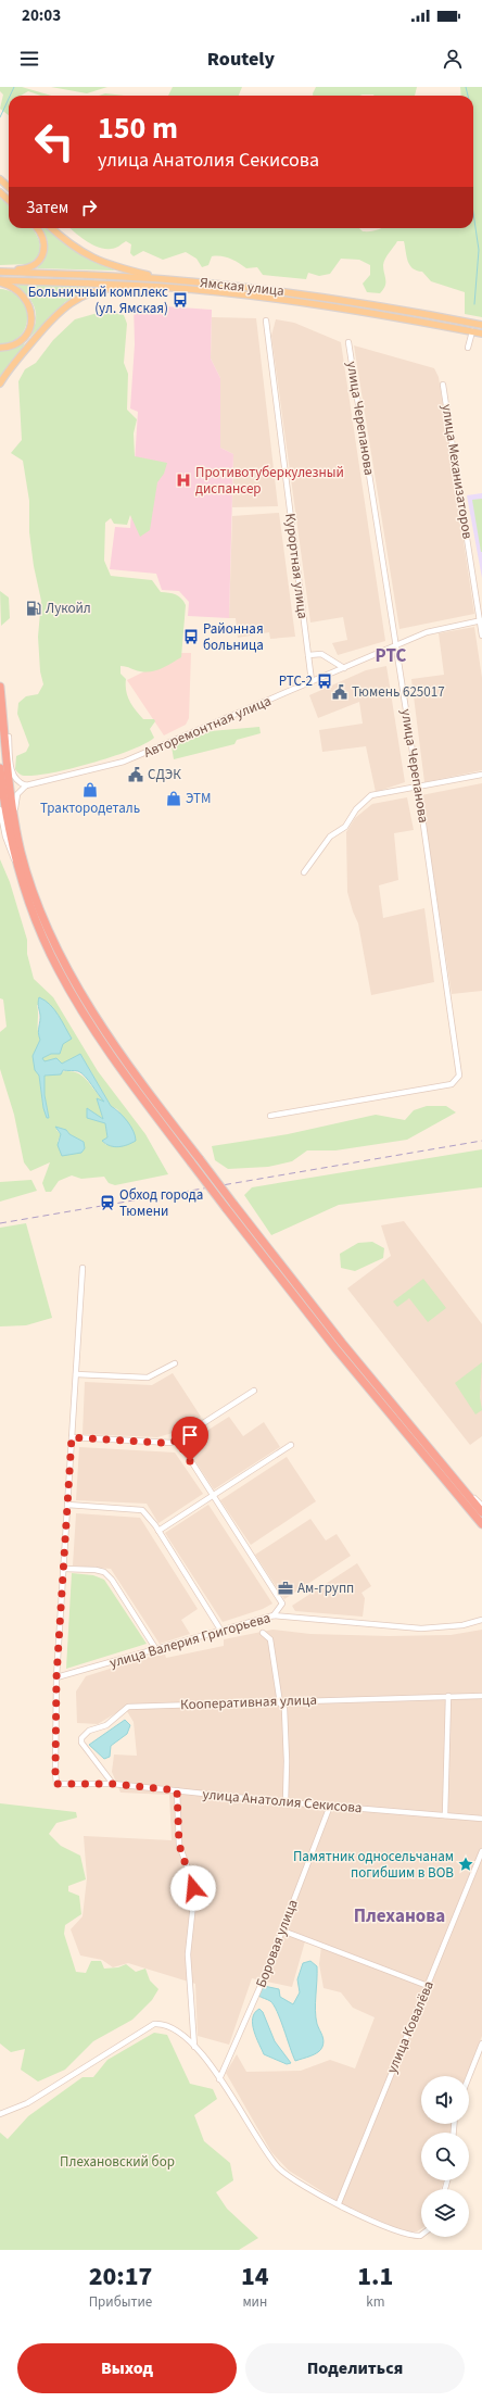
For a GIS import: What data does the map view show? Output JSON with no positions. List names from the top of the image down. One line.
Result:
{"streets":{"main road":["Ямская улица"],"street":["улица Черепанова","улица Механизаторов","Курортная улица","Авторемонтная улица","улица Валерия Григорьева","Кооперативная улица","улица Анатолия Секисова","Боровая улица","улица Ковалёва"]},"crossings":[["улица Черепанова","Авторемонтная улица"],["улица Механизаторов","Авторемонтная улица"],["Курортная улица","Авторемонтная улица"],["улица Валерия Григорьева","улица Анатолия Секисова"],["Кооперативная улица","улица Анатолия Секисова"],["улица Анатолия Секисова","Боровая улица"]],"districts":["РТС","Плеханова"],"parks":["Плехановский бор"],"places":{"bus stop":["Больничный комплекс (ул. Ямская)","Районная больница","РТС-2"],"hospital":["Противотуберкулезный диспансер"],"fuel station":["Лукойл"],"public building":["Тюмень 625017","СДЭК"],"shop":["Трактородеталь","ЭТМ"],"station":["Обход города Тюмени"],"office":["Ам-групп"],"place":["Памятник односельчанам погибшим в ВОВ"]},"page":{"status":"20:03","header":"Routely","turn":["150 m","улица Анатолия Секисова"],"then":"Затем","eta":["20:17","Прибытие","14","мин","1.1","km"],"buttons":["Выход","Поделиться"]}}
